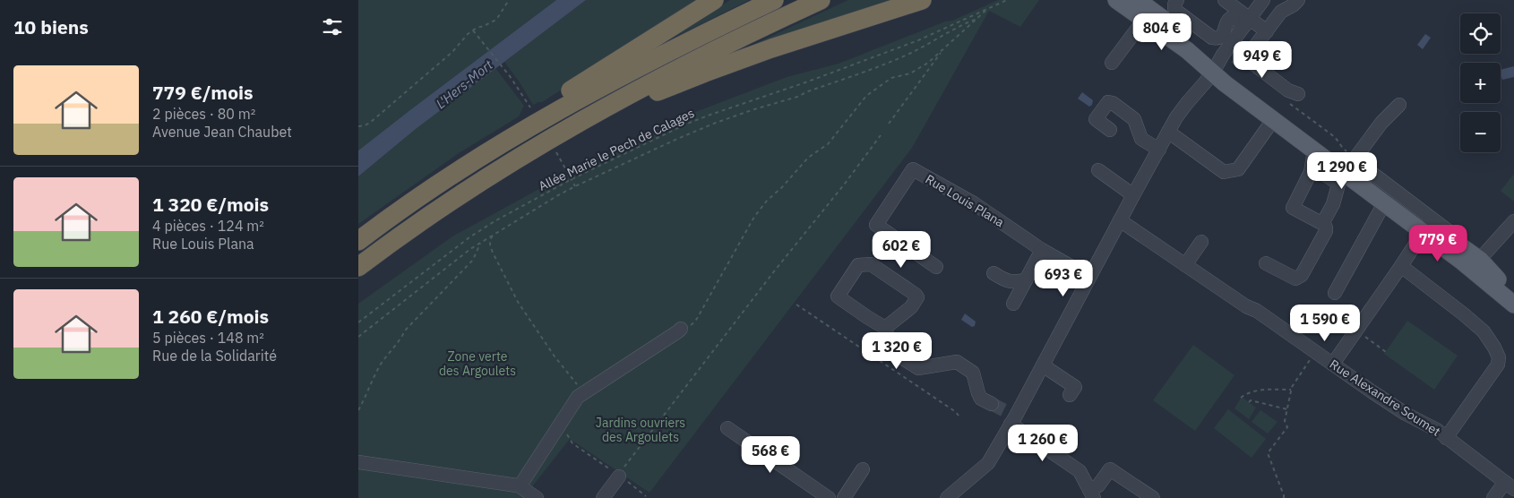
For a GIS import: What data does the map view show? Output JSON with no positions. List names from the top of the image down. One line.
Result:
{"streets":{"street":["Rue Louis Plana","Rue Alexandre Soumet"],"path":["Allée Marie le Pech de Calages"]},"water":["L'Hers-Mort"],"parks":["Zone verte des Argoulets","Jardins ouvriers des Argoulets"],"page":{"heading":"10 biens","map_buttons":["+","−"],"price":["804 €","949 €","1 290 €","779 €","602 €","693 €","1 590 €","1 320 €","1 260 €","568 €"],"list":[{"name":"779 €/mois","note":"2 pièces · 80 m² · Avenue Jean Chaubet"},{"name":"1 320 €/mois","note":"4 pièces · 124 m² · Rue Louis Plana"},{"name":"1 260 €/mois","note":"5 pièces · 148 m² · Rue de la Solidarité"}]}}
